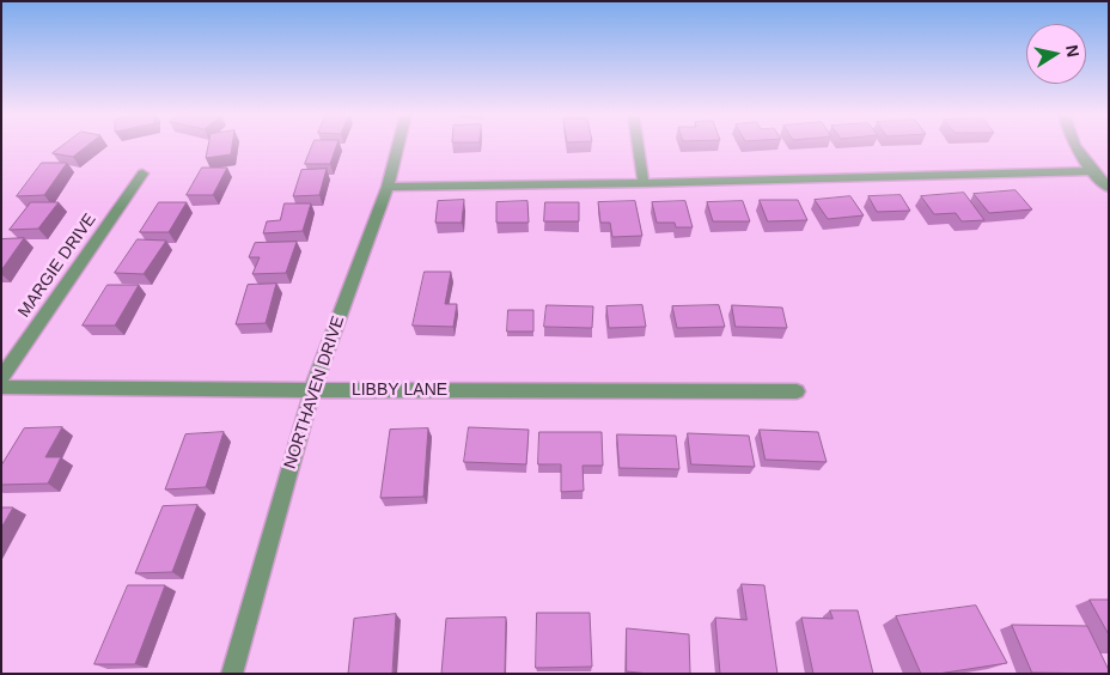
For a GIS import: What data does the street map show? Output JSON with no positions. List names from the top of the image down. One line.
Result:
{"streets":{"street":["MARGIE DRIVE","LIBBY LANE","NORTHAVEN DRIVE"]},"crossings":[["LIBBY LANE","NORTHAVEN DRIVE"]],"north":"right"}
